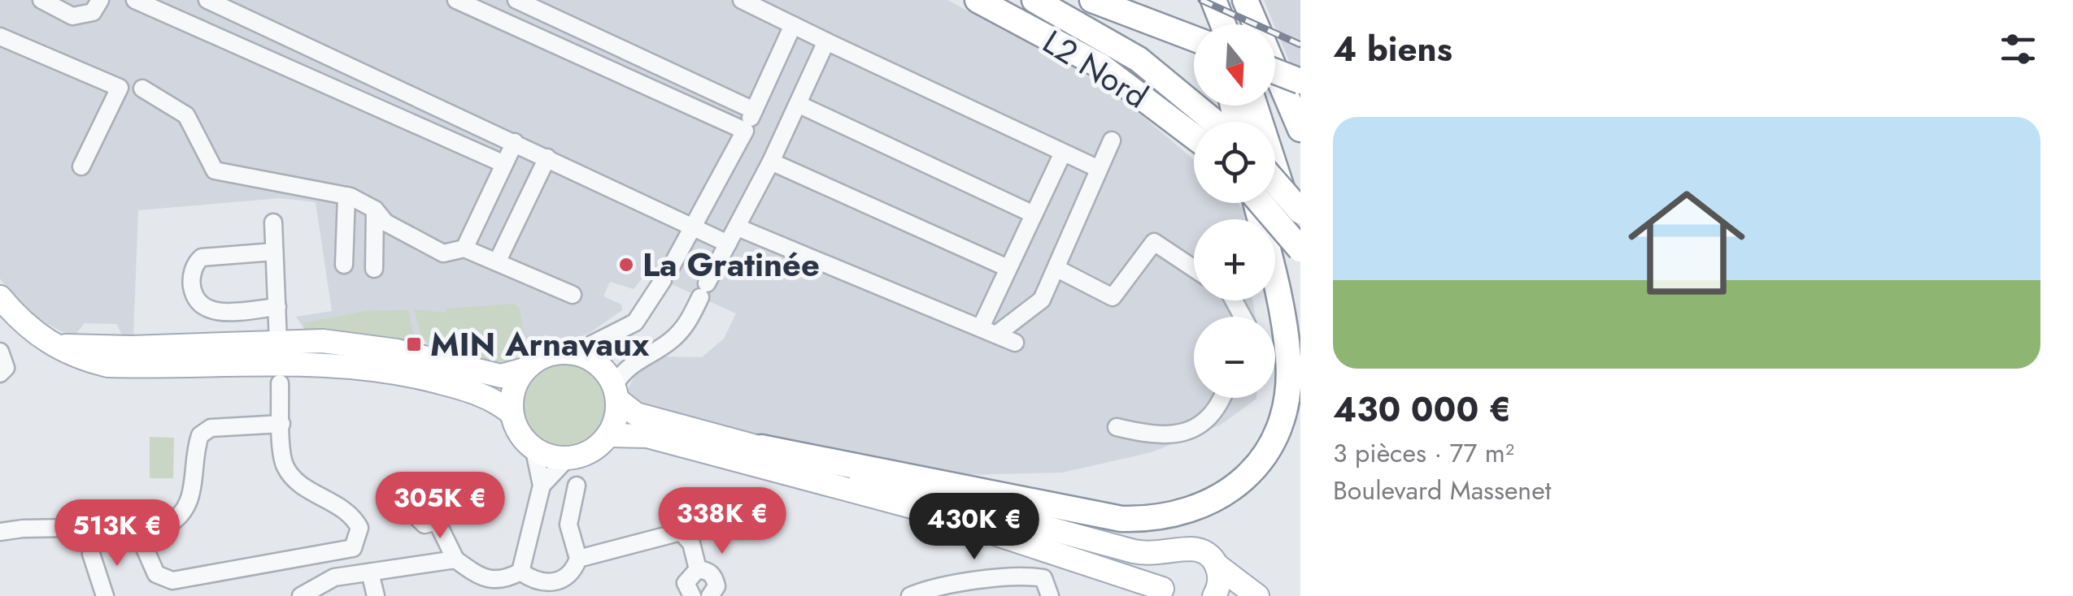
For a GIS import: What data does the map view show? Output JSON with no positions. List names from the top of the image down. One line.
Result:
{"streets":{"highway":["L2 Nord"]},"places":{"other":["La Gratinée"],"transit":["MIN Arnavaux"]},"north":"bottom","page":{"heading":"4 biens","map_buttons":["+","−"],"list":[{"name":"430 000 €","note":"3 pièces · 77 m² · Boulevard Massenet"}],"price":["305K €","338K €","430K €","513K €"]}}
